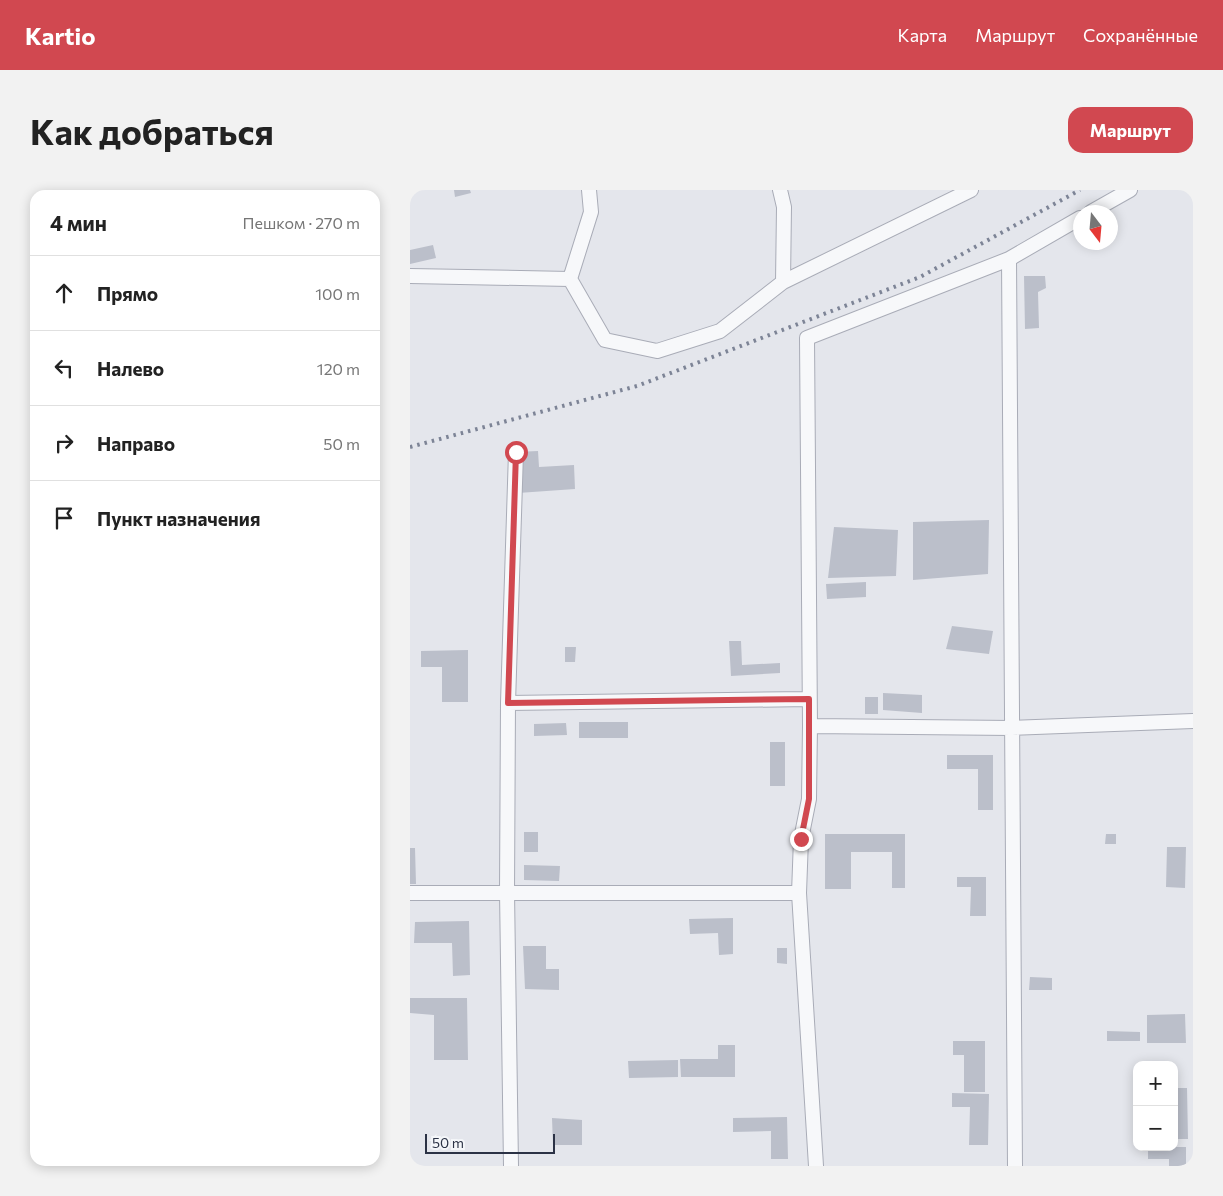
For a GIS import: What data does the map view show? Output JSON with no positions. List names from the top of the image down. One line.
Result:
{"scale_bar":"50 m","north":"bottom","page":{"header":"Kartio","nav":["Карта","Маршрут","Сохранённые"],"buttons":"Маршрут","title":"Как добраться","heading":["4 мин","Пешком · 270 m"],"list":[["Прямо","100 m"],["Налево","120 m"],["Направо","50 m"],"Пункт назначения"],"map_buttons":["+","−"],"scale":"50 m"}}
